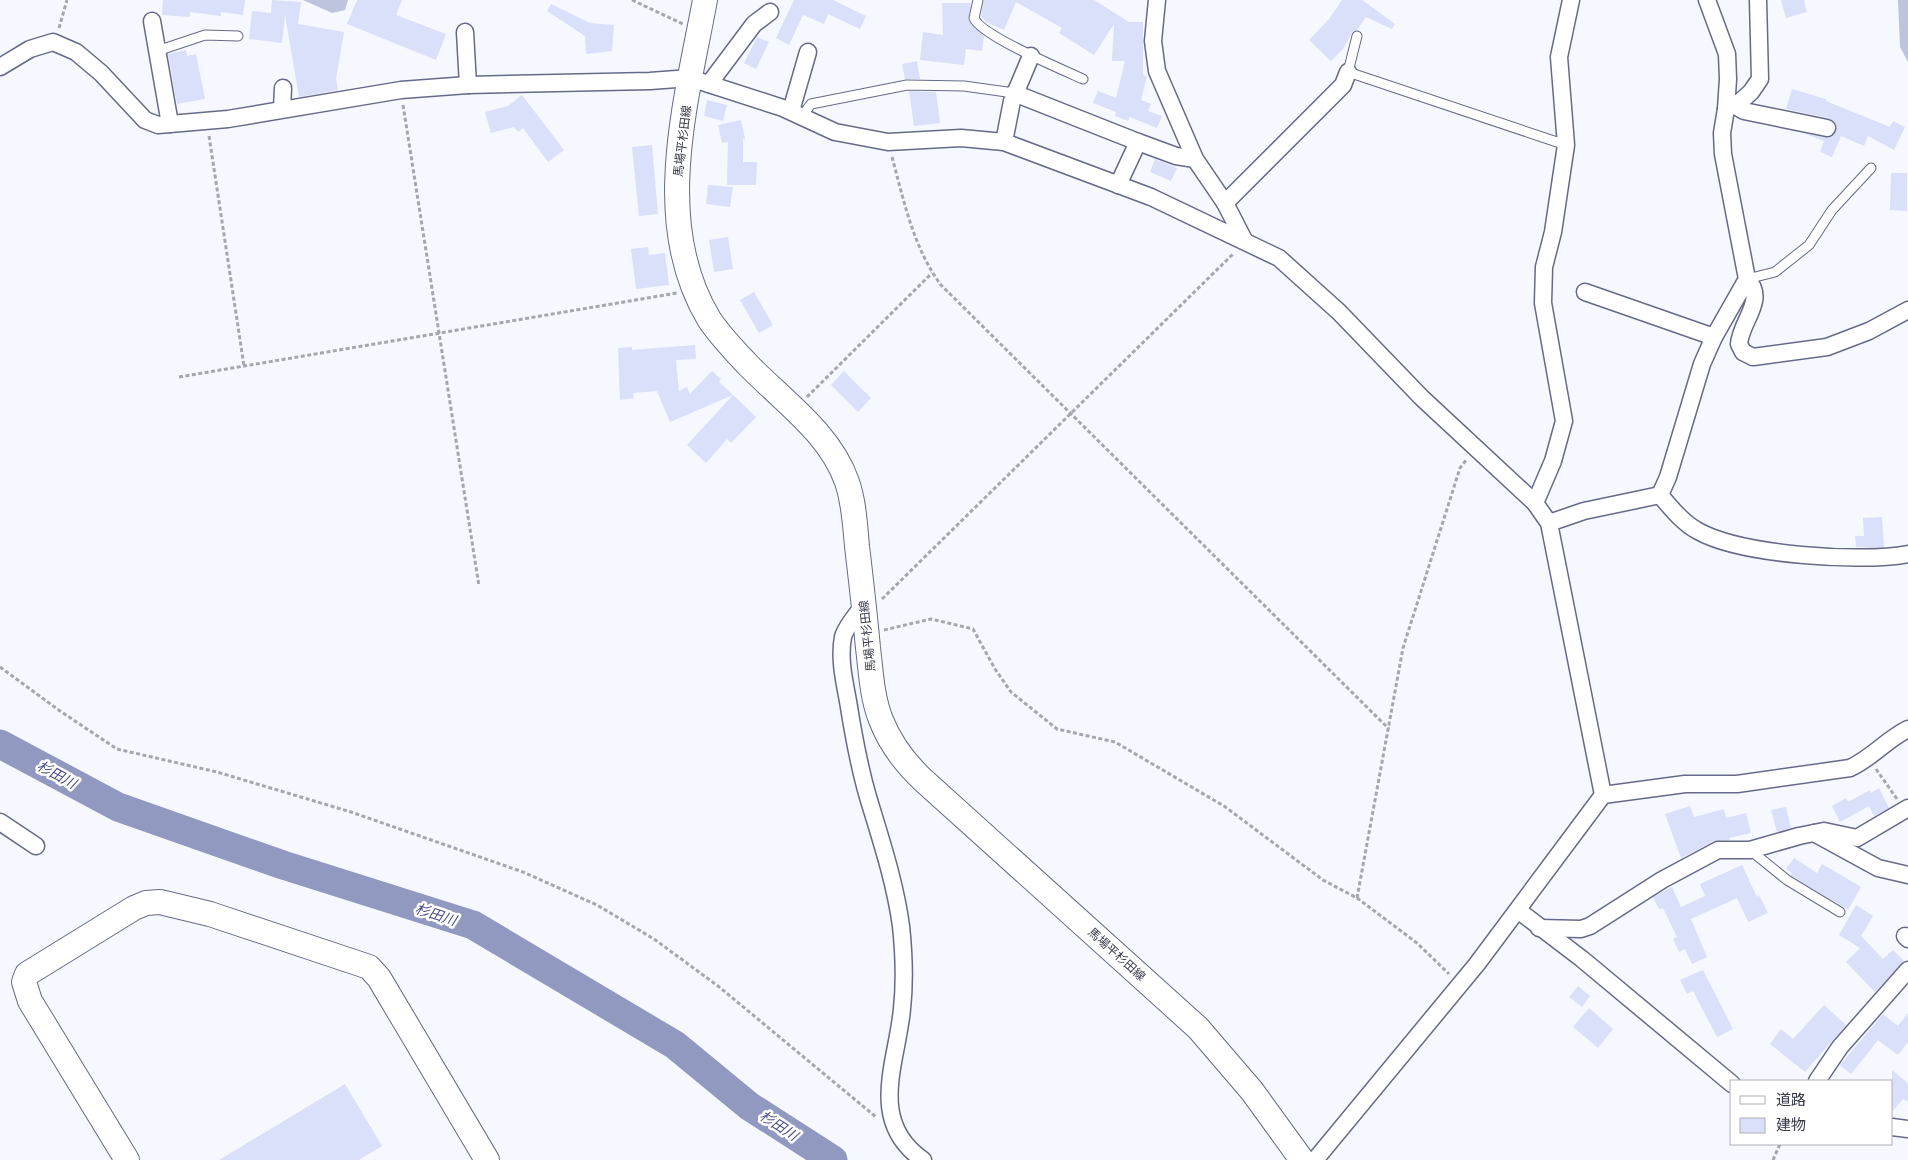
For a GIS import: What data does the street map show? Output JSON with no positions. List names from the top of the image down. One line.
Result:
{"streets":{"main road":["馬場平杉田線"]},"water":["杉田川"],"legend":["道路","建物"]}
